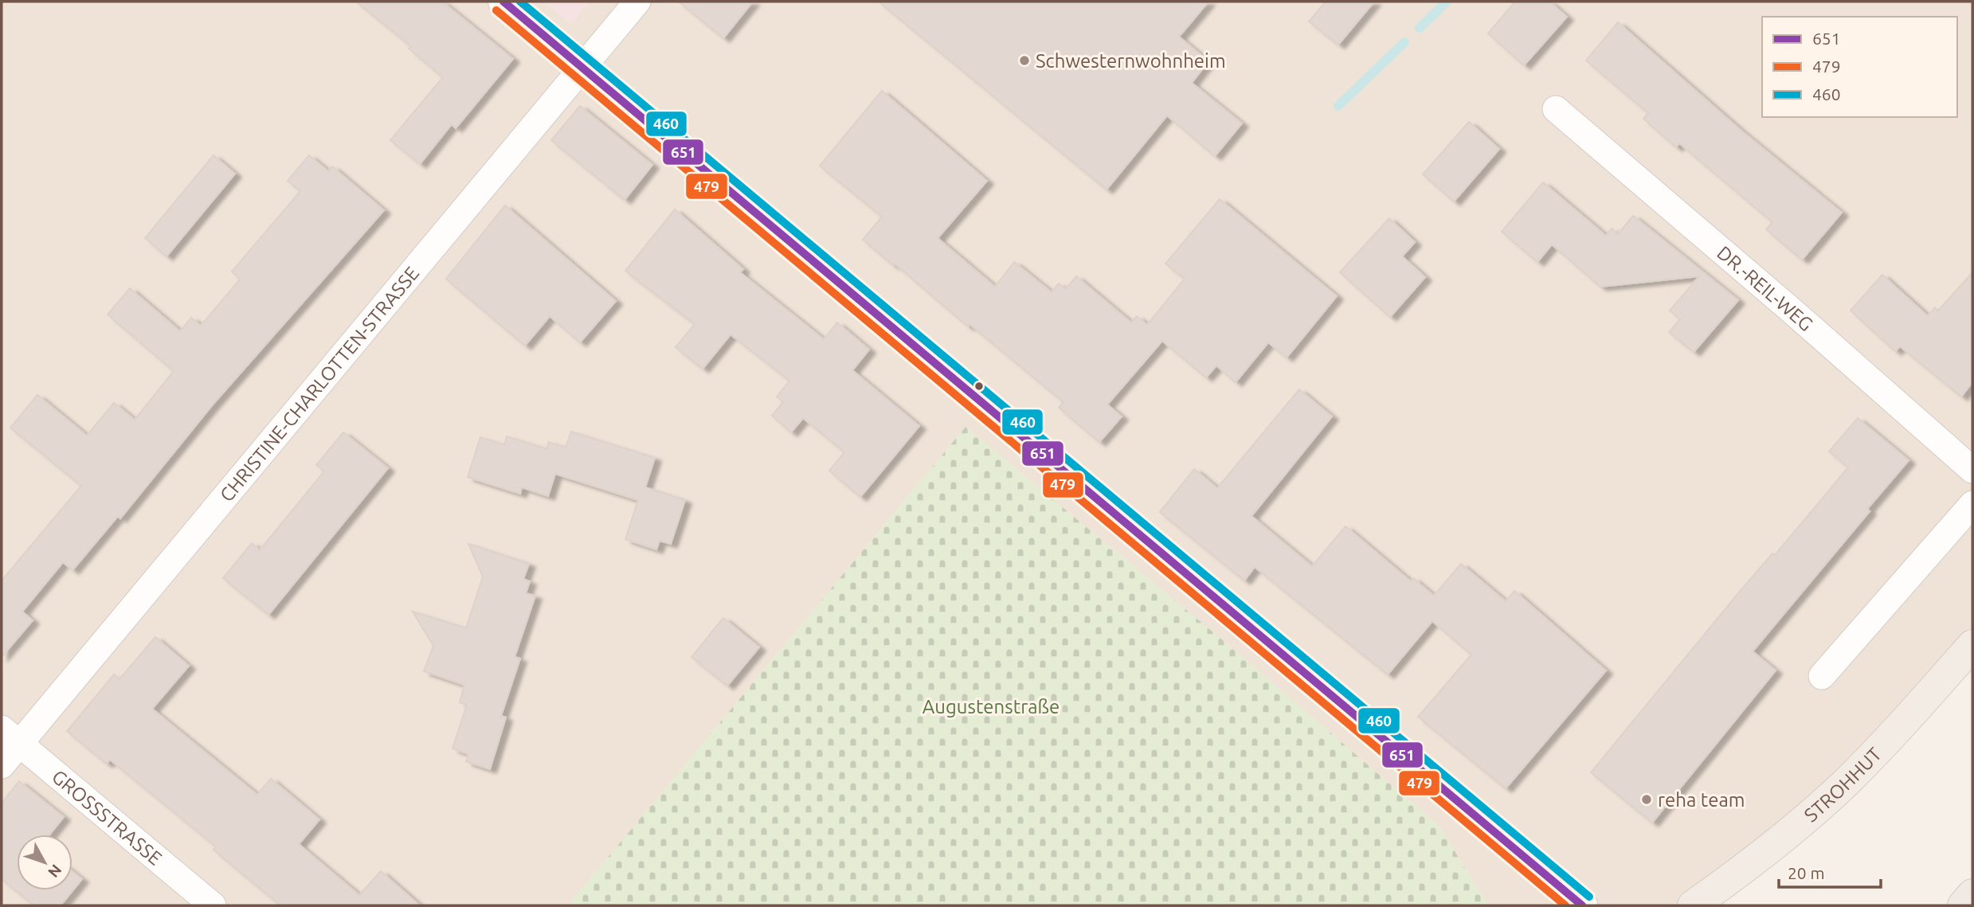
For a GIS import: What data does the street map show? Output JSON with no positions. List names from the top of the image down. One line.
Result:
{"streets":{"main road":["STROHHUT"],"street":["DR.-REIL-WEG","CHRISTINE-CHARLOTTEN-STRASSE","GROSSSTRASSE"]},"crossings":[["CHRISTINE-CHARLOTTEN-STRASSE","GROSSSTRASSE"]],"parks":["Augustenstraße"],"places":["Schwesternwohnheim","reha team"],"lines":["transit line 651","transit line 460","transit line 479"],"legend":["651","479","460"],"scale_bar":"20 m","north":"bottom right"}
